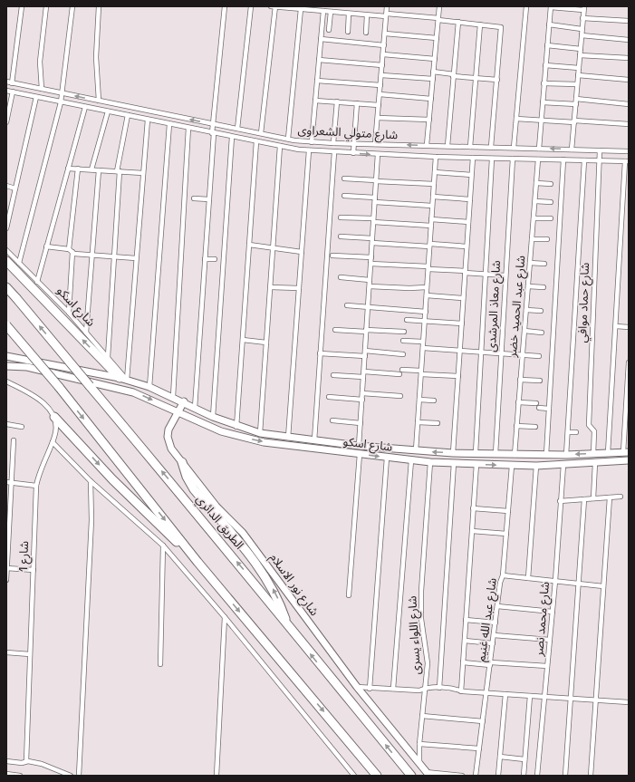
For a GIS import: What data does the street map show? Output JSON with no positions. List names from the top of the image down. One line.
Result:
{"streets":{"highway":["الطريق الدائري"],"main road":["شارع اسكو","شارع نور الاسلام"],"street":["شارع متولي الشعراوى","شارع حماد موافي","شارع معاذ المرشدى","شارع عبد الحميد خضر","شارع 1","شارع محمد نصر","شارع عبد الله غنيم","شارع اللواء يسرى"]},"crossings":[["شارع متولي الشعراوى","شارع حماد موافي"],["شارع متولي الشعراوى","شارع معاذ المرشدى"],["شارع متولي الشعراوى","شارع عبد الحميد خضر"],["شارع حماد موافي","شارع اسكو"],["شارع اسكو","شارع معاذ المرشدى"],["شارع اسكو","شارع عبد الحميد خضر"],["شارع اسكو","شارع نور الاسلام"],["شارع اسكو","شارع محمد نصر"],["شارع اسكو","شارع عبد الله غنيم"],["شارع اسكو","شارع اللواء يسرى"],["شارع نور الاسلام","شارع اللواء يسرى"]]}
